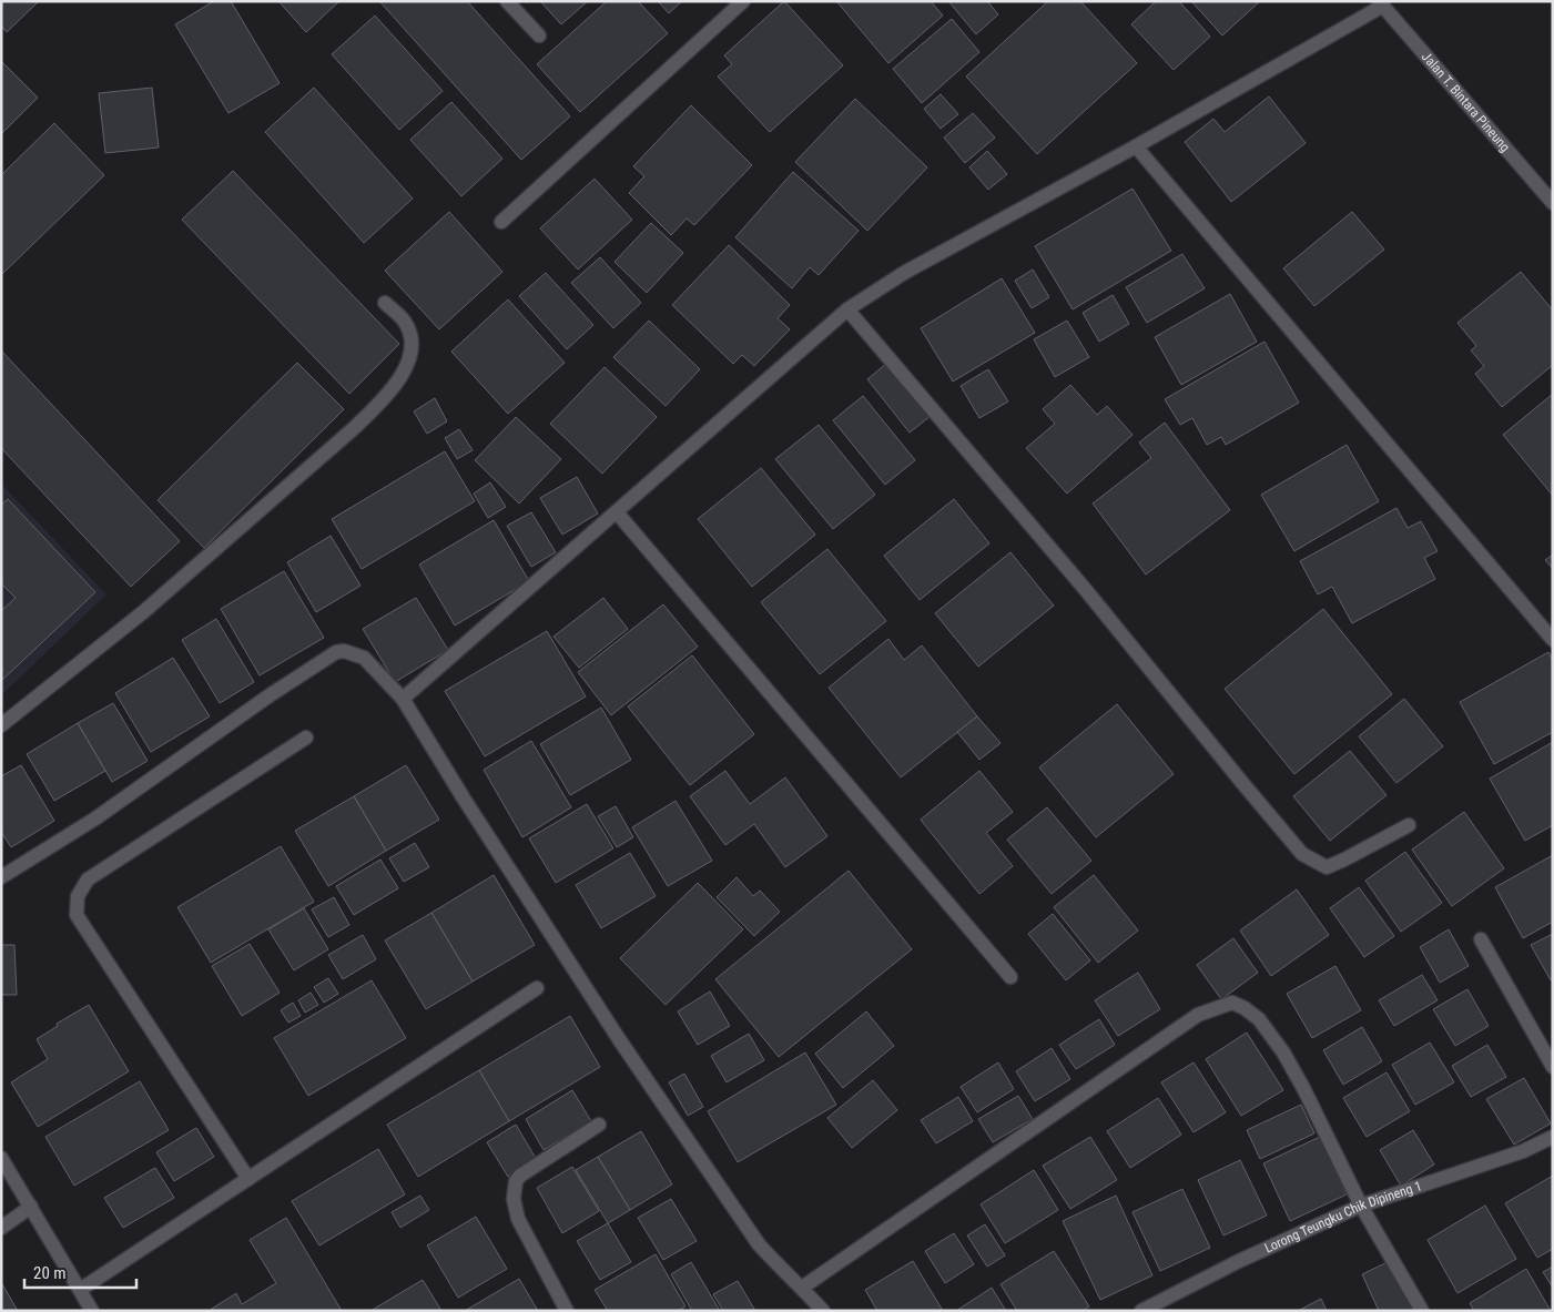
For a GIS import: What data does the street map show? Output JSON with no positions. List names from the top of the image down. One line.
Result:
{"streets":{"street":["Jalan T. Bintara Pineung","Lorong Teungku Chik Dipineng 1"]},"scale_bar":"20 m"}
